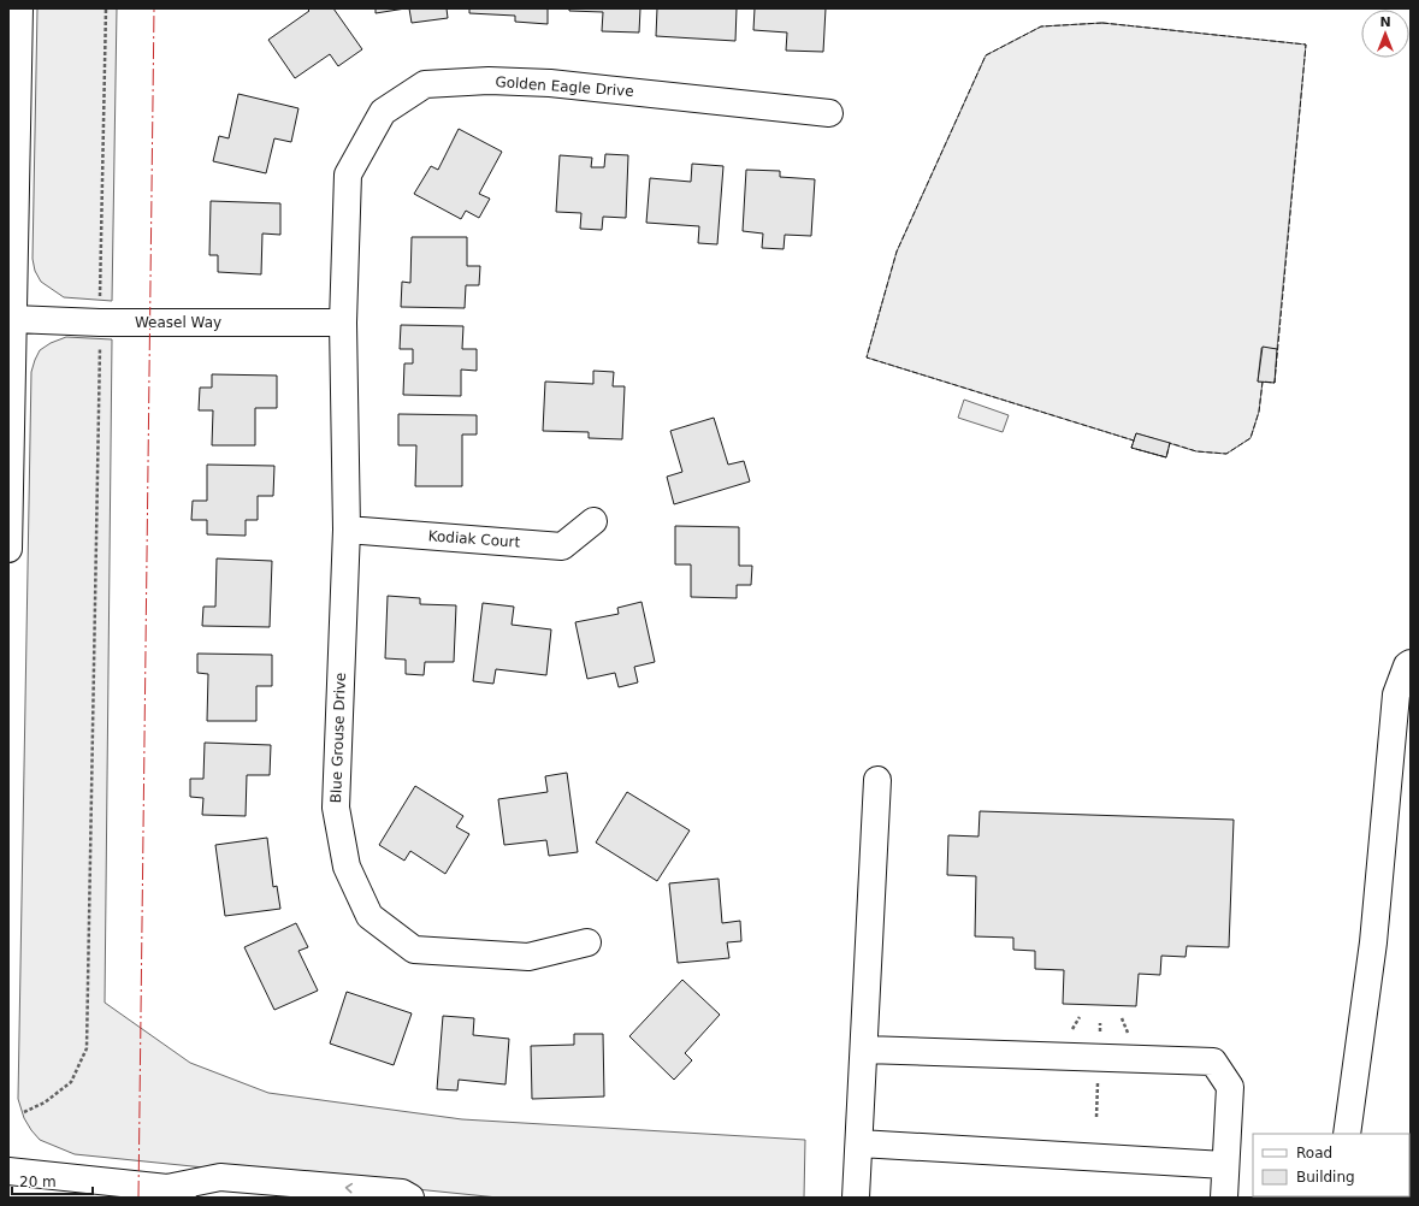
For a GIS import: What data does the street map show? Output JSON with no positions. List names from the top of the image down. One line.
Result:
{"streets":{"street":["Golden Eagle Drive","Weasel Way","Kodiak Court","Blue Grouse Drive"]},"crossings":[["Golden Eagle Drive","Weasel Way"],["Golden Eagle Drive","Blue Grouse Drive"],["Weasel Way","Blue Grouse Drive"],["Kodiak Court","Blue Grouse Drive"]],"legend":["Road","Building"],"scale_bar":"20 m","north":"top"}
